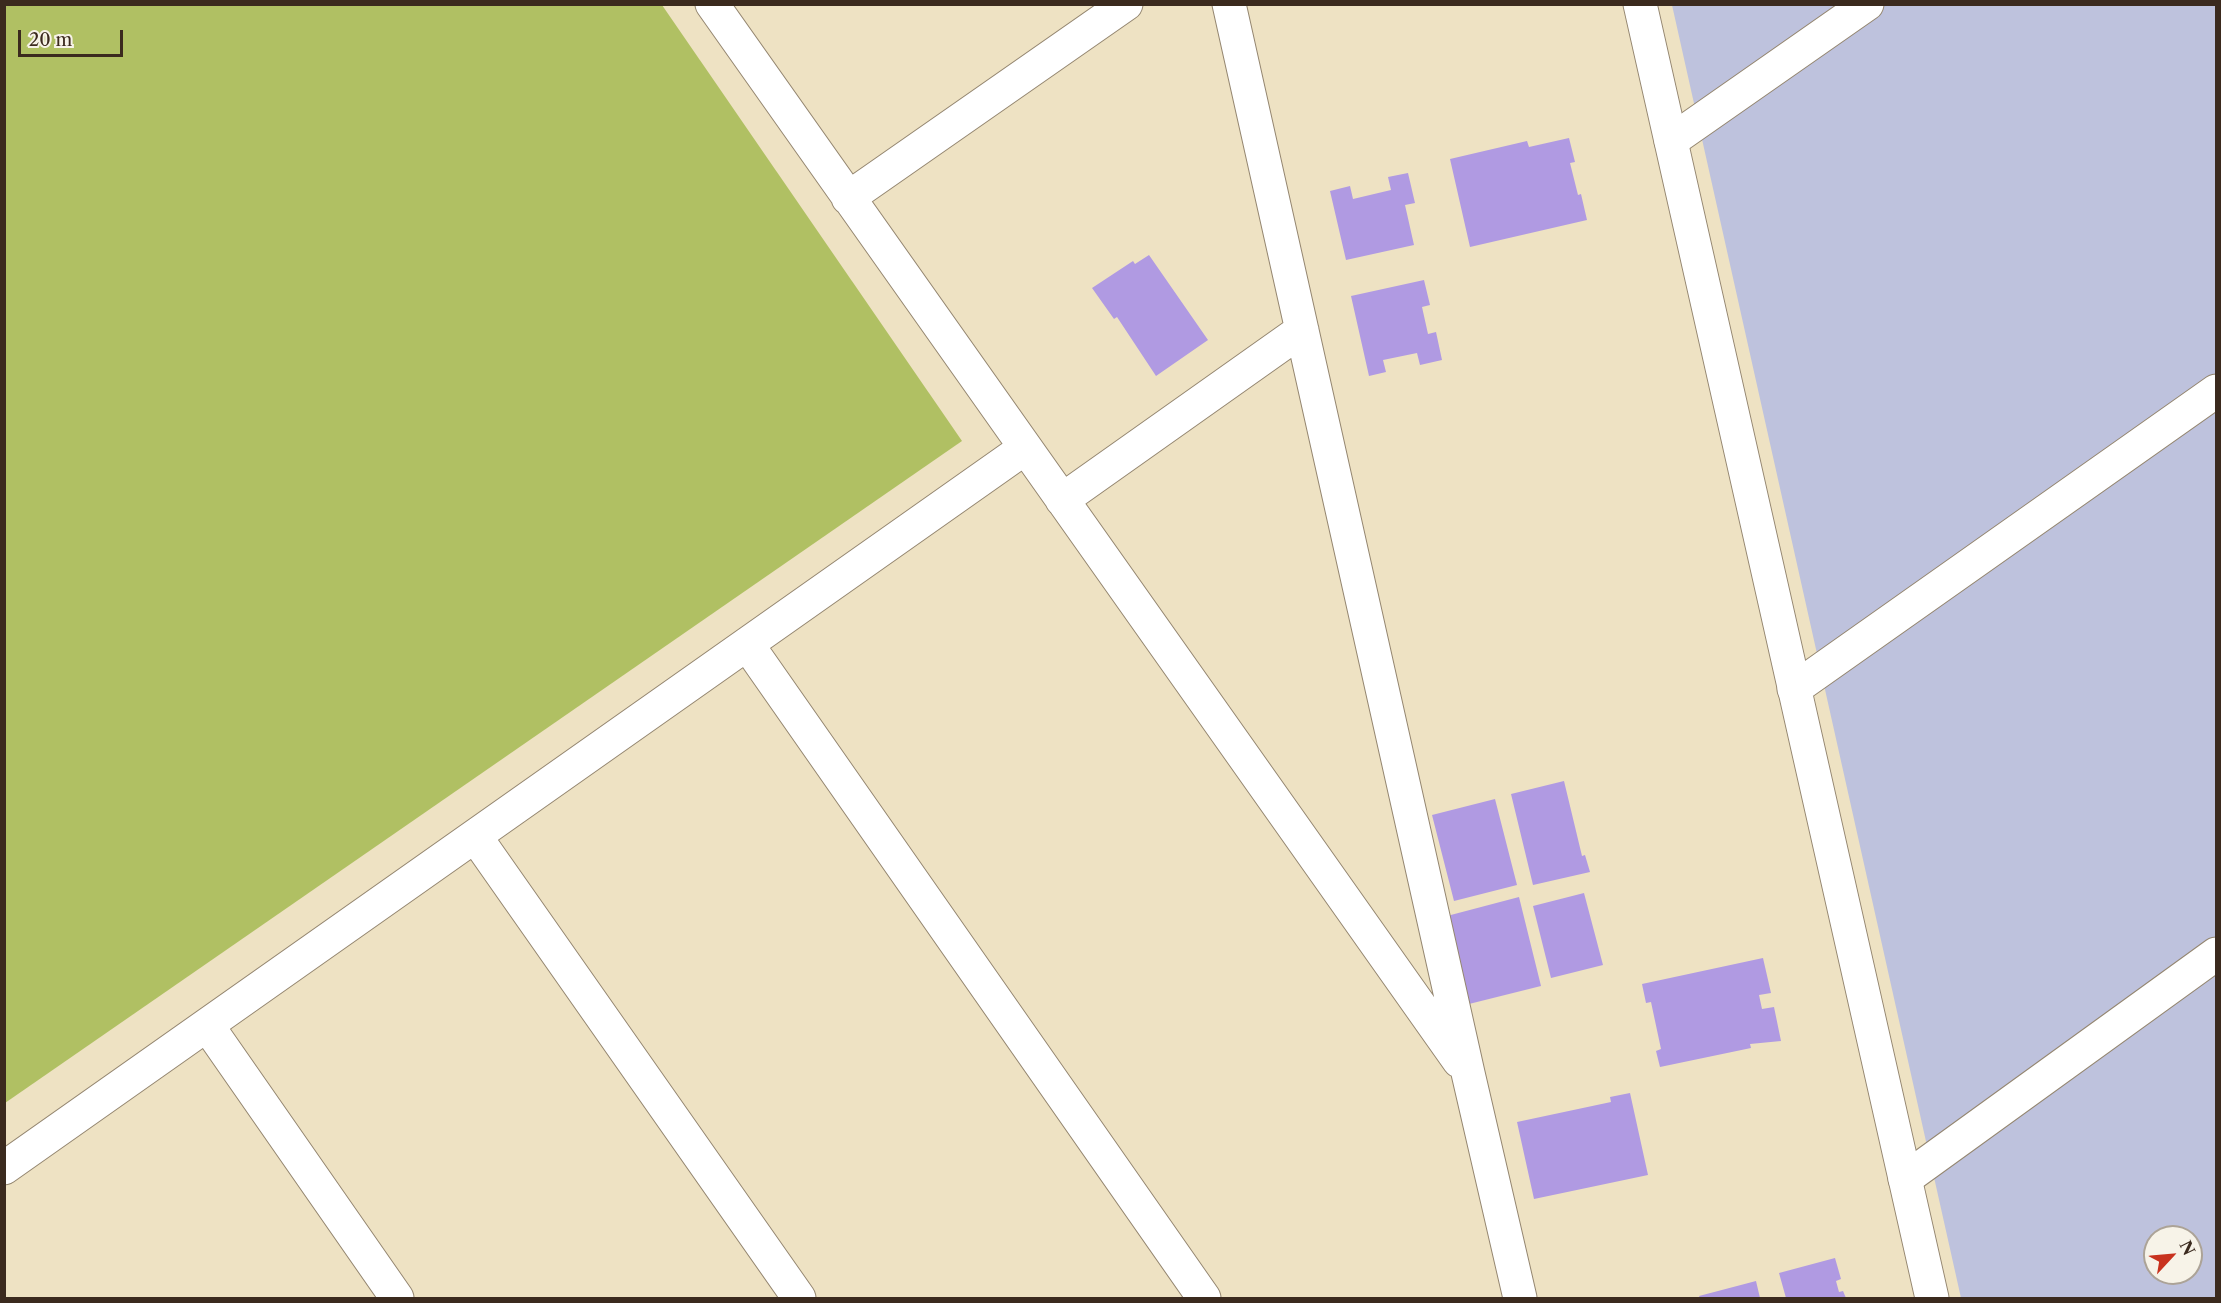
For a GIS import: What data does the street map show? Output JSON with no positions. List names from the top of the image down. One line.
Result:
{"scale_bar":"20 m","north":"top right"}
